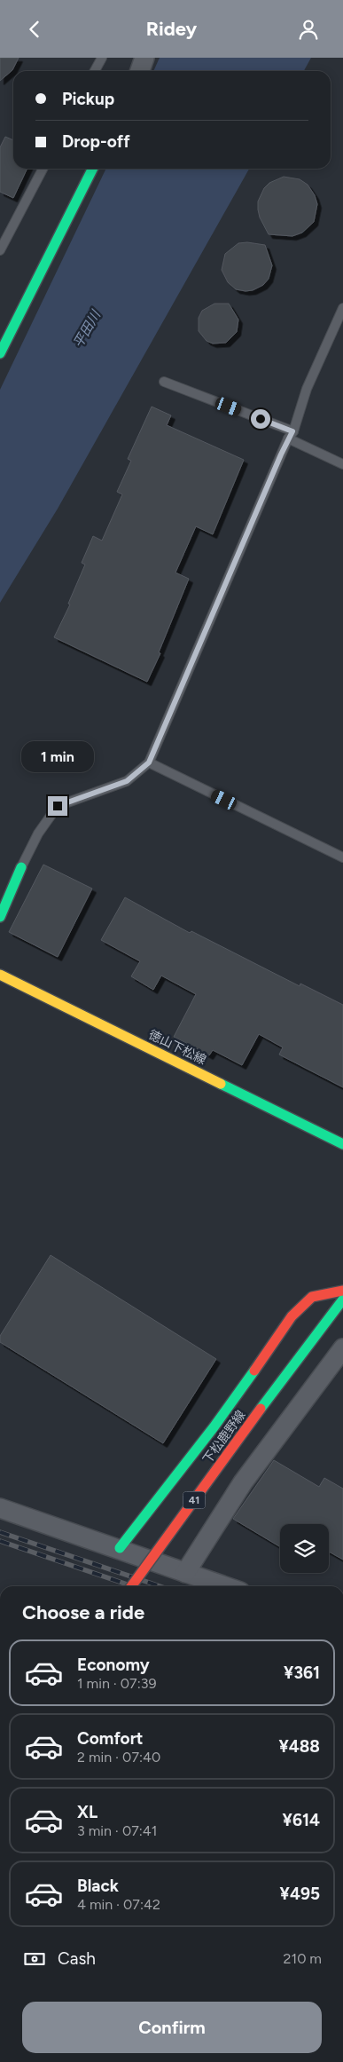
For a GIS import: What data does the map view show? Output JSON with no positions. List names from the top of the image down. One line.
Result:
{"streets":{"main road":["徳山下松線","下松鹿野線","41"]},"water":["平田川"],"page":{"header":"Ridey","banner":["Pickup","Drop-off"],"bubble":"1 min","heading":"Choose a ride","list":[{"name":"Economy","note":"1 min · 07:39","value":"¥361"},{"name":"Comfort","note":"2 min · 07:40","value":"¥488"},{"name":"XL","note":"3 min · 07:41","value":"¥614"},{"name":"Black","note":"4 min · 07:42","value":"¥495"}],"pay":["Cash","210 m"],"buttons":"Confirm"}}
